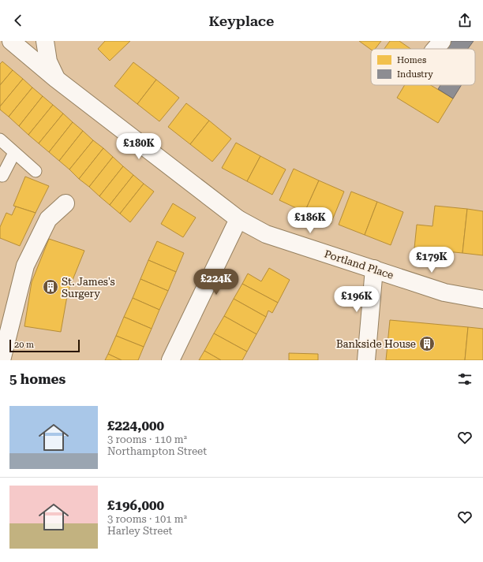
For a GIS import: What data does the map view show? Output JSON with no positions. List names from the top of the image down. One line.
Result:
{"streets":{"street":["Portland Place"]},"places":{"building":["St. James's Surgery","Bankside House"]},"legend":["Homes","Industry"],"scale_bar":"20 m","page":{"header":"Keyplace","price":["£180K","£186K","£179K","£224K","£196K"],"scale":"20 m","heading":"5 homes","list":[{"name":"£224,000","note":"3 rooms · 110 m² · Northampton Street"},{"name":"£196,000","note":"3 rooms · 101 m² · Harley Street"}]}}
